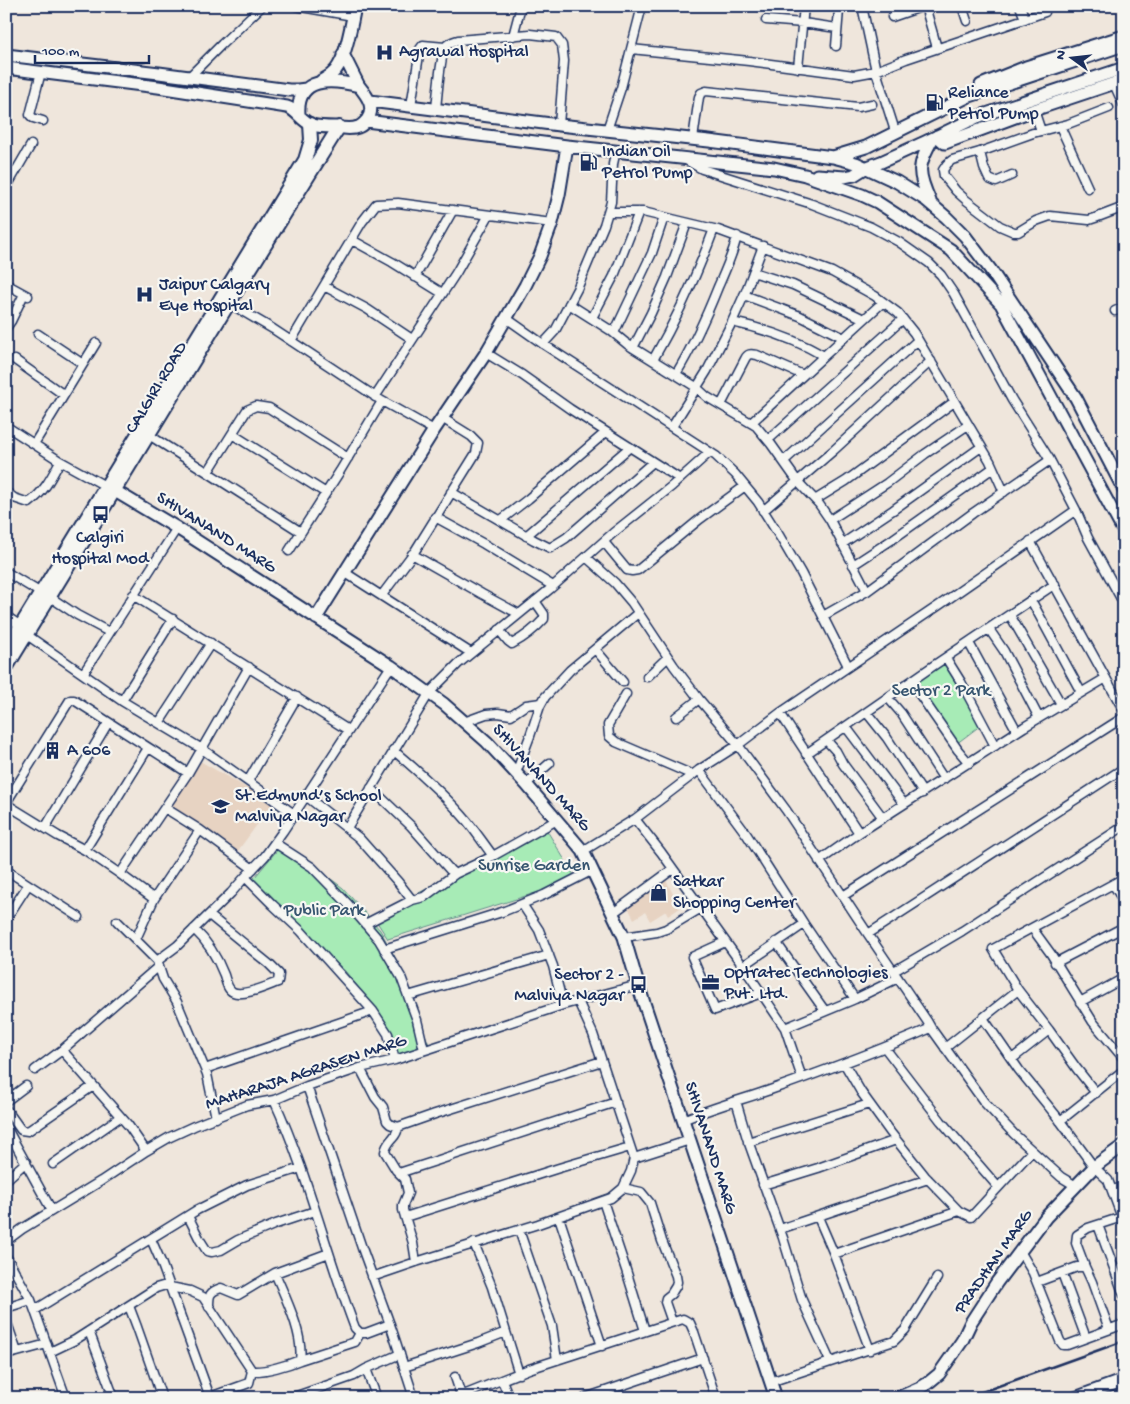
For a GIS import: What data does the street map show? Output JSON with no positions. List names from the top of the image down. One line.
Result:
{"streets":{"main road":["CALGIRI ROAD","SHIVANAND MARG","PRADHAN MARG"],"street":["MAHARAJA AGRASEN MARG"]},"crossings":[["CALGIRI ROAD","SHIVANAND MARG"],["SHIVANAND MARG","MAHARAJA AGRASEN MARG"]],"parks":["Sector 2 Park","Sunrise Garden","Public Park"],"places":{"hospital":["Agrawal Hospital","Jaipur Calgary Eye Hospital"],"fuel station":["Reliance Petrol Pump","Indian Oil Petrol Pump"],"bus stop":["Calgiri Hospital Mod","Sector 2 - Malviya Nagar"],"building":["A 606"],"school or university":["St.Edmund’s School Malviya Nagar"],"shop":["Satkar Shopping Center"],"office":["Optratec Technologies Pvt. Ltd."]},"scale_bar":"100 m","north":"left"}
